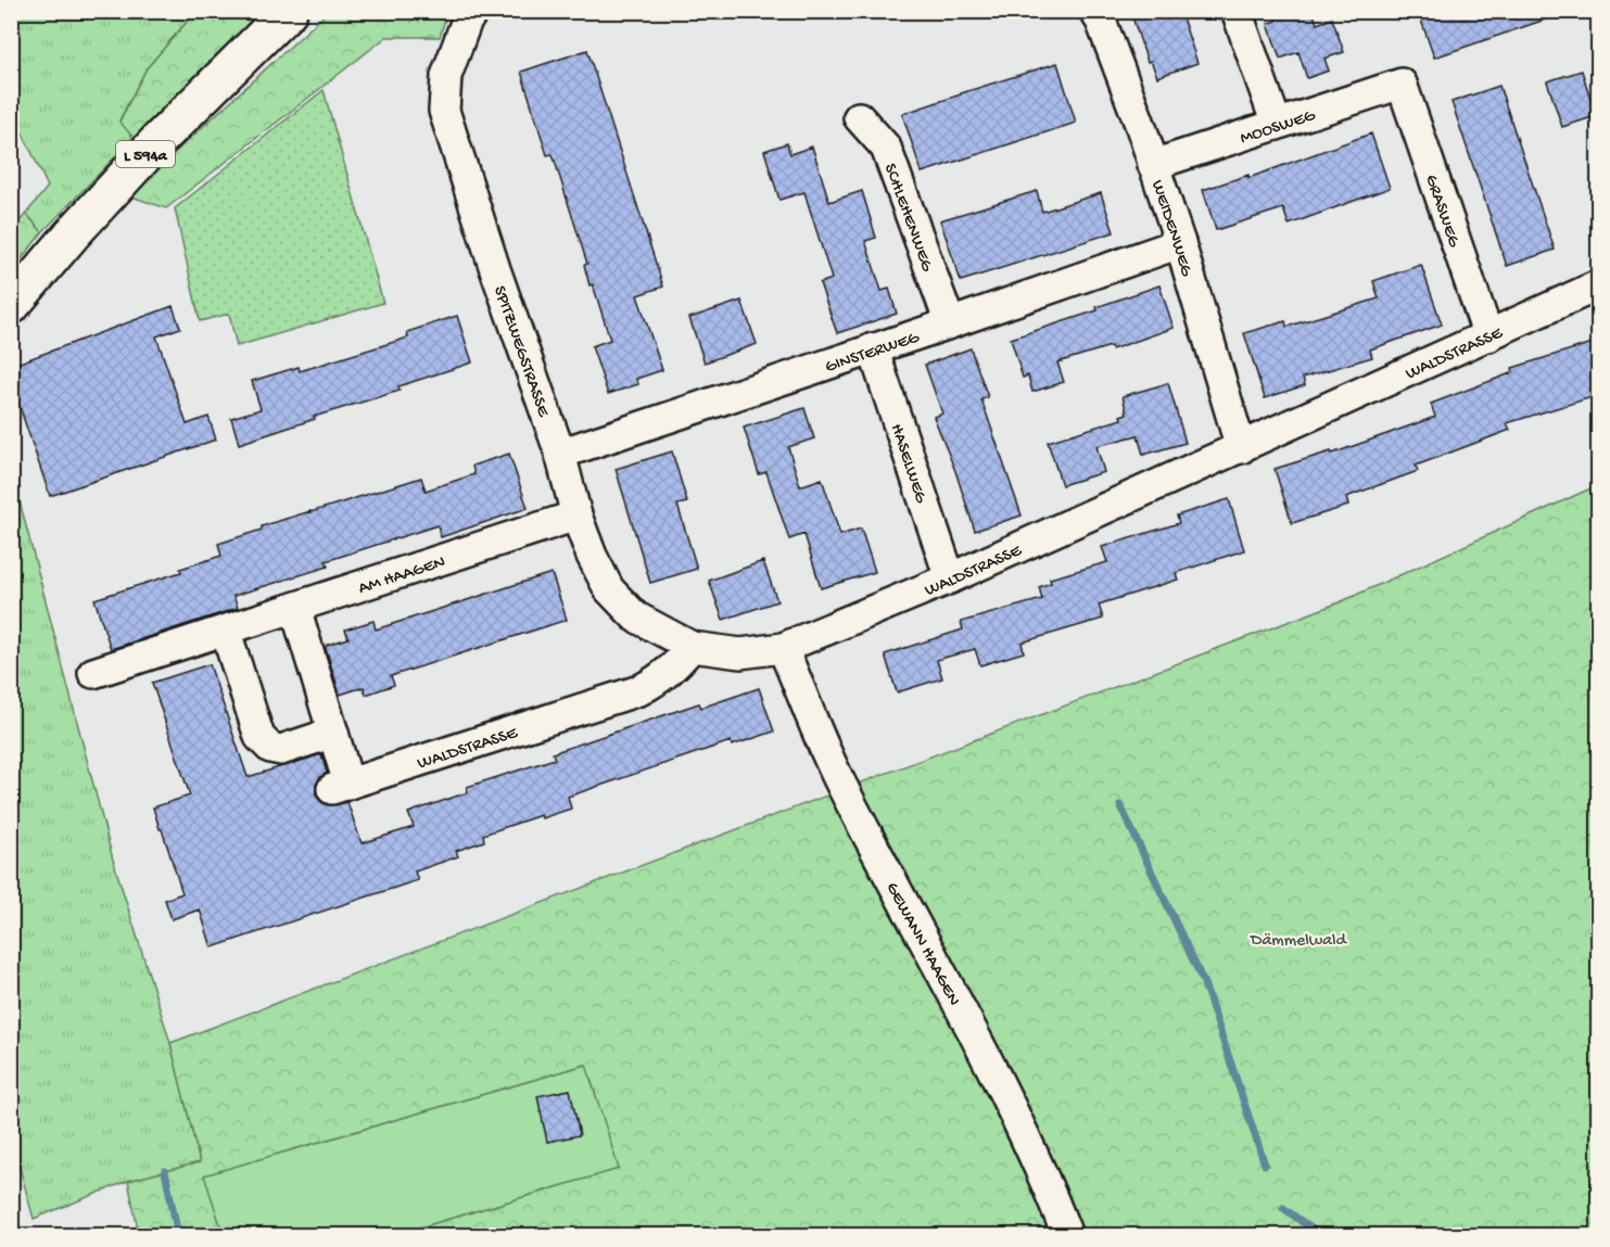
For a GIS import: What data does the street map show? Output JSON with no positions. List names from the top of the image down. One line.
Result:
{"streets":{"main road":["L 594a"],"street":["MOOSWEG","GRASWEG","SCHLEHENWEG","WEIDENWEG","SPITZWEGSTRASSE","GINSTERWEG","WALDSTRASSE","HASELWEG","AM HAAGEN","GEWANN HAAGEN"]},"crossings":[["MOOSWEG","GRASWEG"],["MOOSWEG","WEIDENWEG"],["GRASWEG","WALDSTRASSE"],["SCHLEHENWEG","GINSTERWEG"],["WEIDENWEG","GINSTERWEG"],["WEIDENWEG","WALDSTRASSE"],["SPITZWEGSTRASSE","GINSTERWEG"],["SPITZWEGSTRASSE","WALDSTRASSE"],["SPITZWEGSTRASSE","AM HAAGEN"],["GINSTERWEG","HASELWEG"],["WALDSTRASSE","HASELWEG"],["WALDSTRASSE","GEWANN HAAGEN"]],"parks":["Dämmelwald"]}
